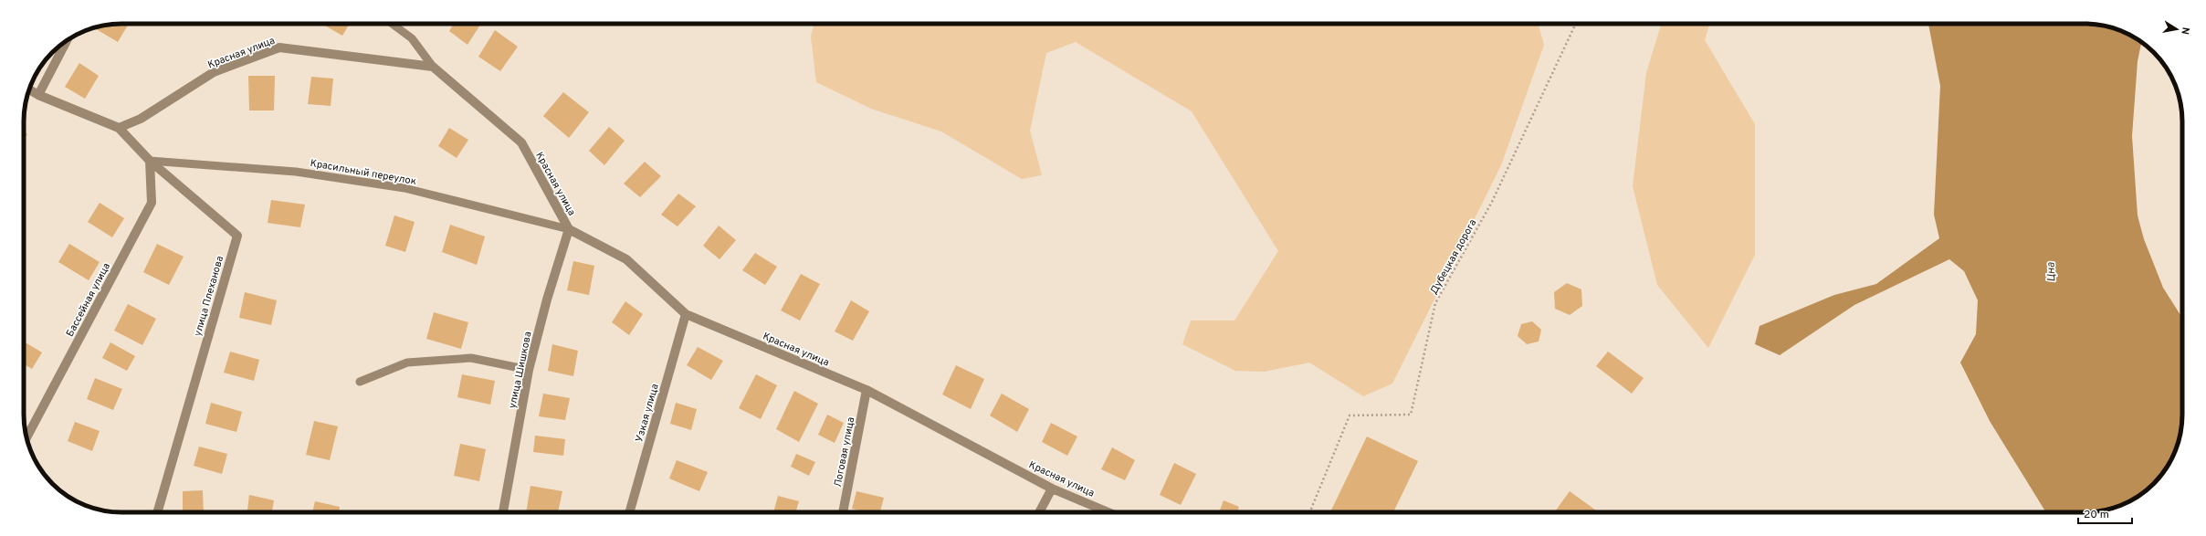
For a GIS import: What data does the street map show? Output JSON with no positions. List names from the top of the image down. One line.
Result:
{"streets":{"street":["Красная улица","улица Плеханова","Бассейная улица","улица Шишкова","Узкая улица","Логовая улица"],"lane":["Красильный переулок"],"path":["Дубецкая дорога"]},"crossings":[["Красная улица","Красильный переулок"],["Красная улица","улица Плеханова"],["Красная улица","улица Шишкова"],["Красная улица","Узкая улица"],["Красная улица","Логовая улица"],["Красильный переулок","улица Плеханова"],["Красильный переулок","Бассейная улица"],["Красильный переулок","улица Шишкова"],["улица Плеханова","Бассейная улица"]],"water":["Цна"],"scale_bar":"20 m","north":"right"}
